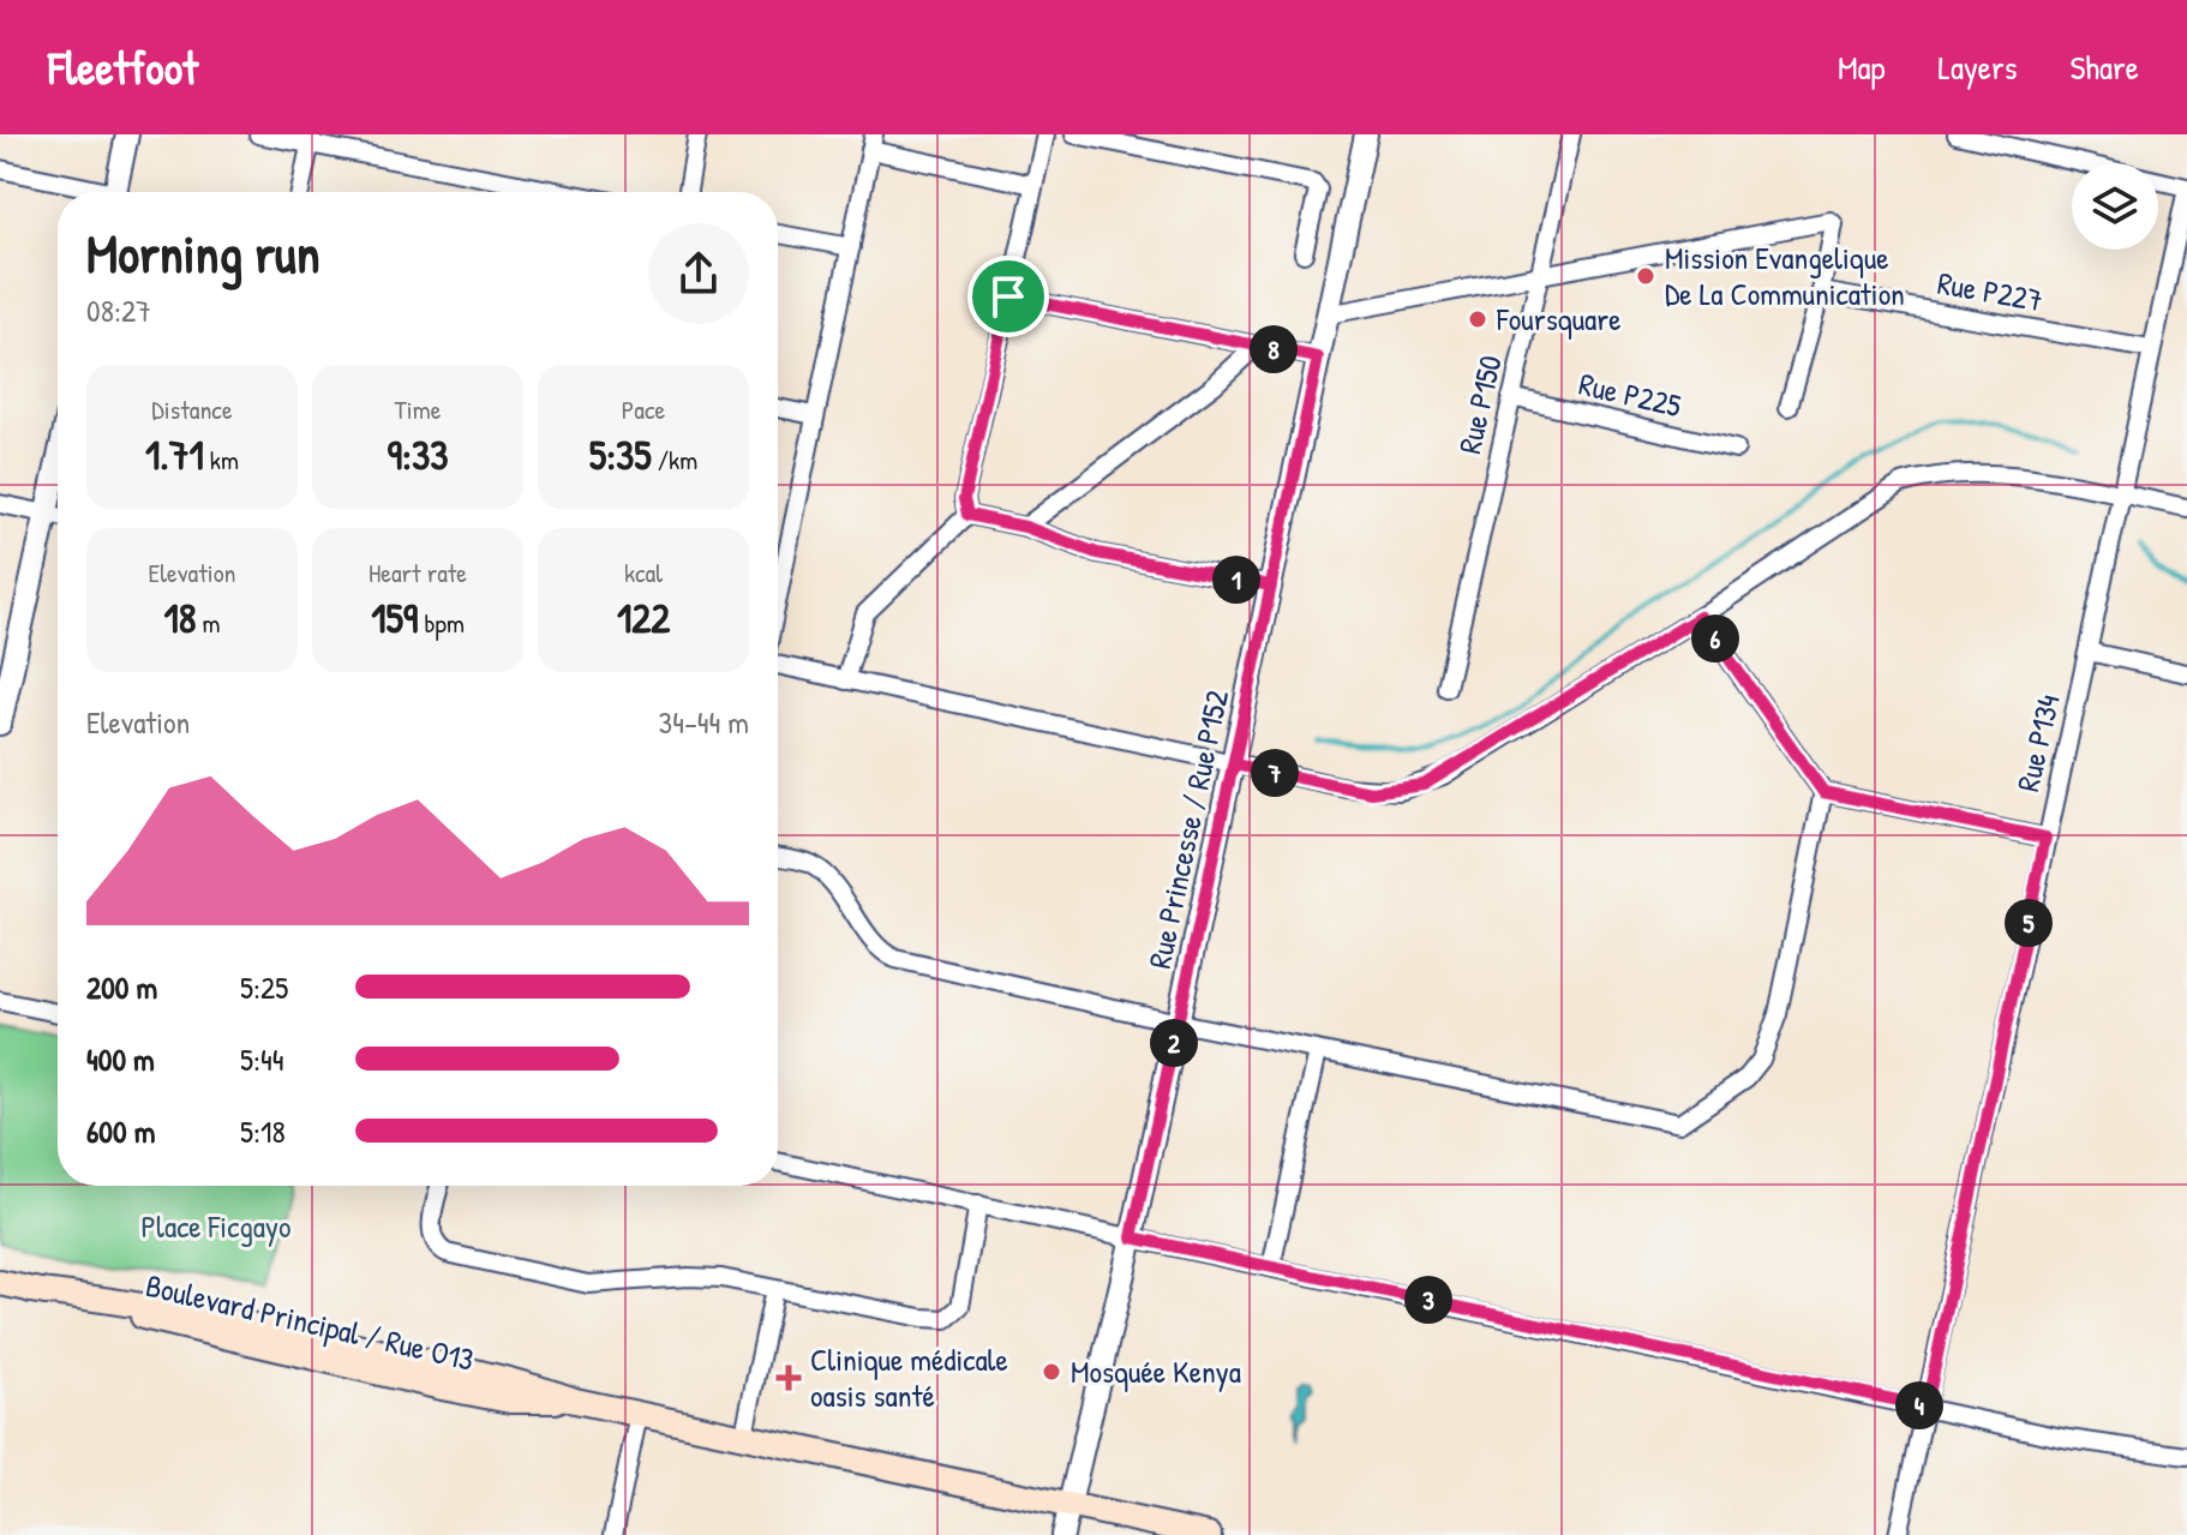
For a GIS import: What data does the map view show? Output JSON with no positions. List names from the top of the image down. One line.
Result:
{"streets":{"main road":["Boulevard Principal / Rue O13"],"street":["Rue P227","Rue P225","Rue P150","Rue P134","Rue Princesse / Rue P152"]},"crossings":[["Rue P227","Rue P134"],["Rue P225","Rue P150"],["Rue Princesse / Rue P152","Boulevard Principal / Rue O13"]],"parks":["Place Ficgayo"],"places":{"other":["Mission Evangelique De La Communication","Foursquare","Mosquée Kenya"],"health":["Clinique médicale oasis santé"]},"page":{"header":"Fleetfoot","nav":["Map","Layers","Share"],"heading":["Morning run","08:27"],"pins":["8","1","6","7","5","2","3","4"],"stats":[["Distance","1.71 km"],["Time","9:33"],["Pace","5:35 /km"],["Elevation","18 m"],["Heart rate","159 bpm"],["kcal","122"]],"chart":["Elevation","34–44 m"],"list":[{"name":"200 m","note":"5:25"},{"name":"400 m","note":"5:44"},{"name":"600 m","note":"5:18"}]}}
